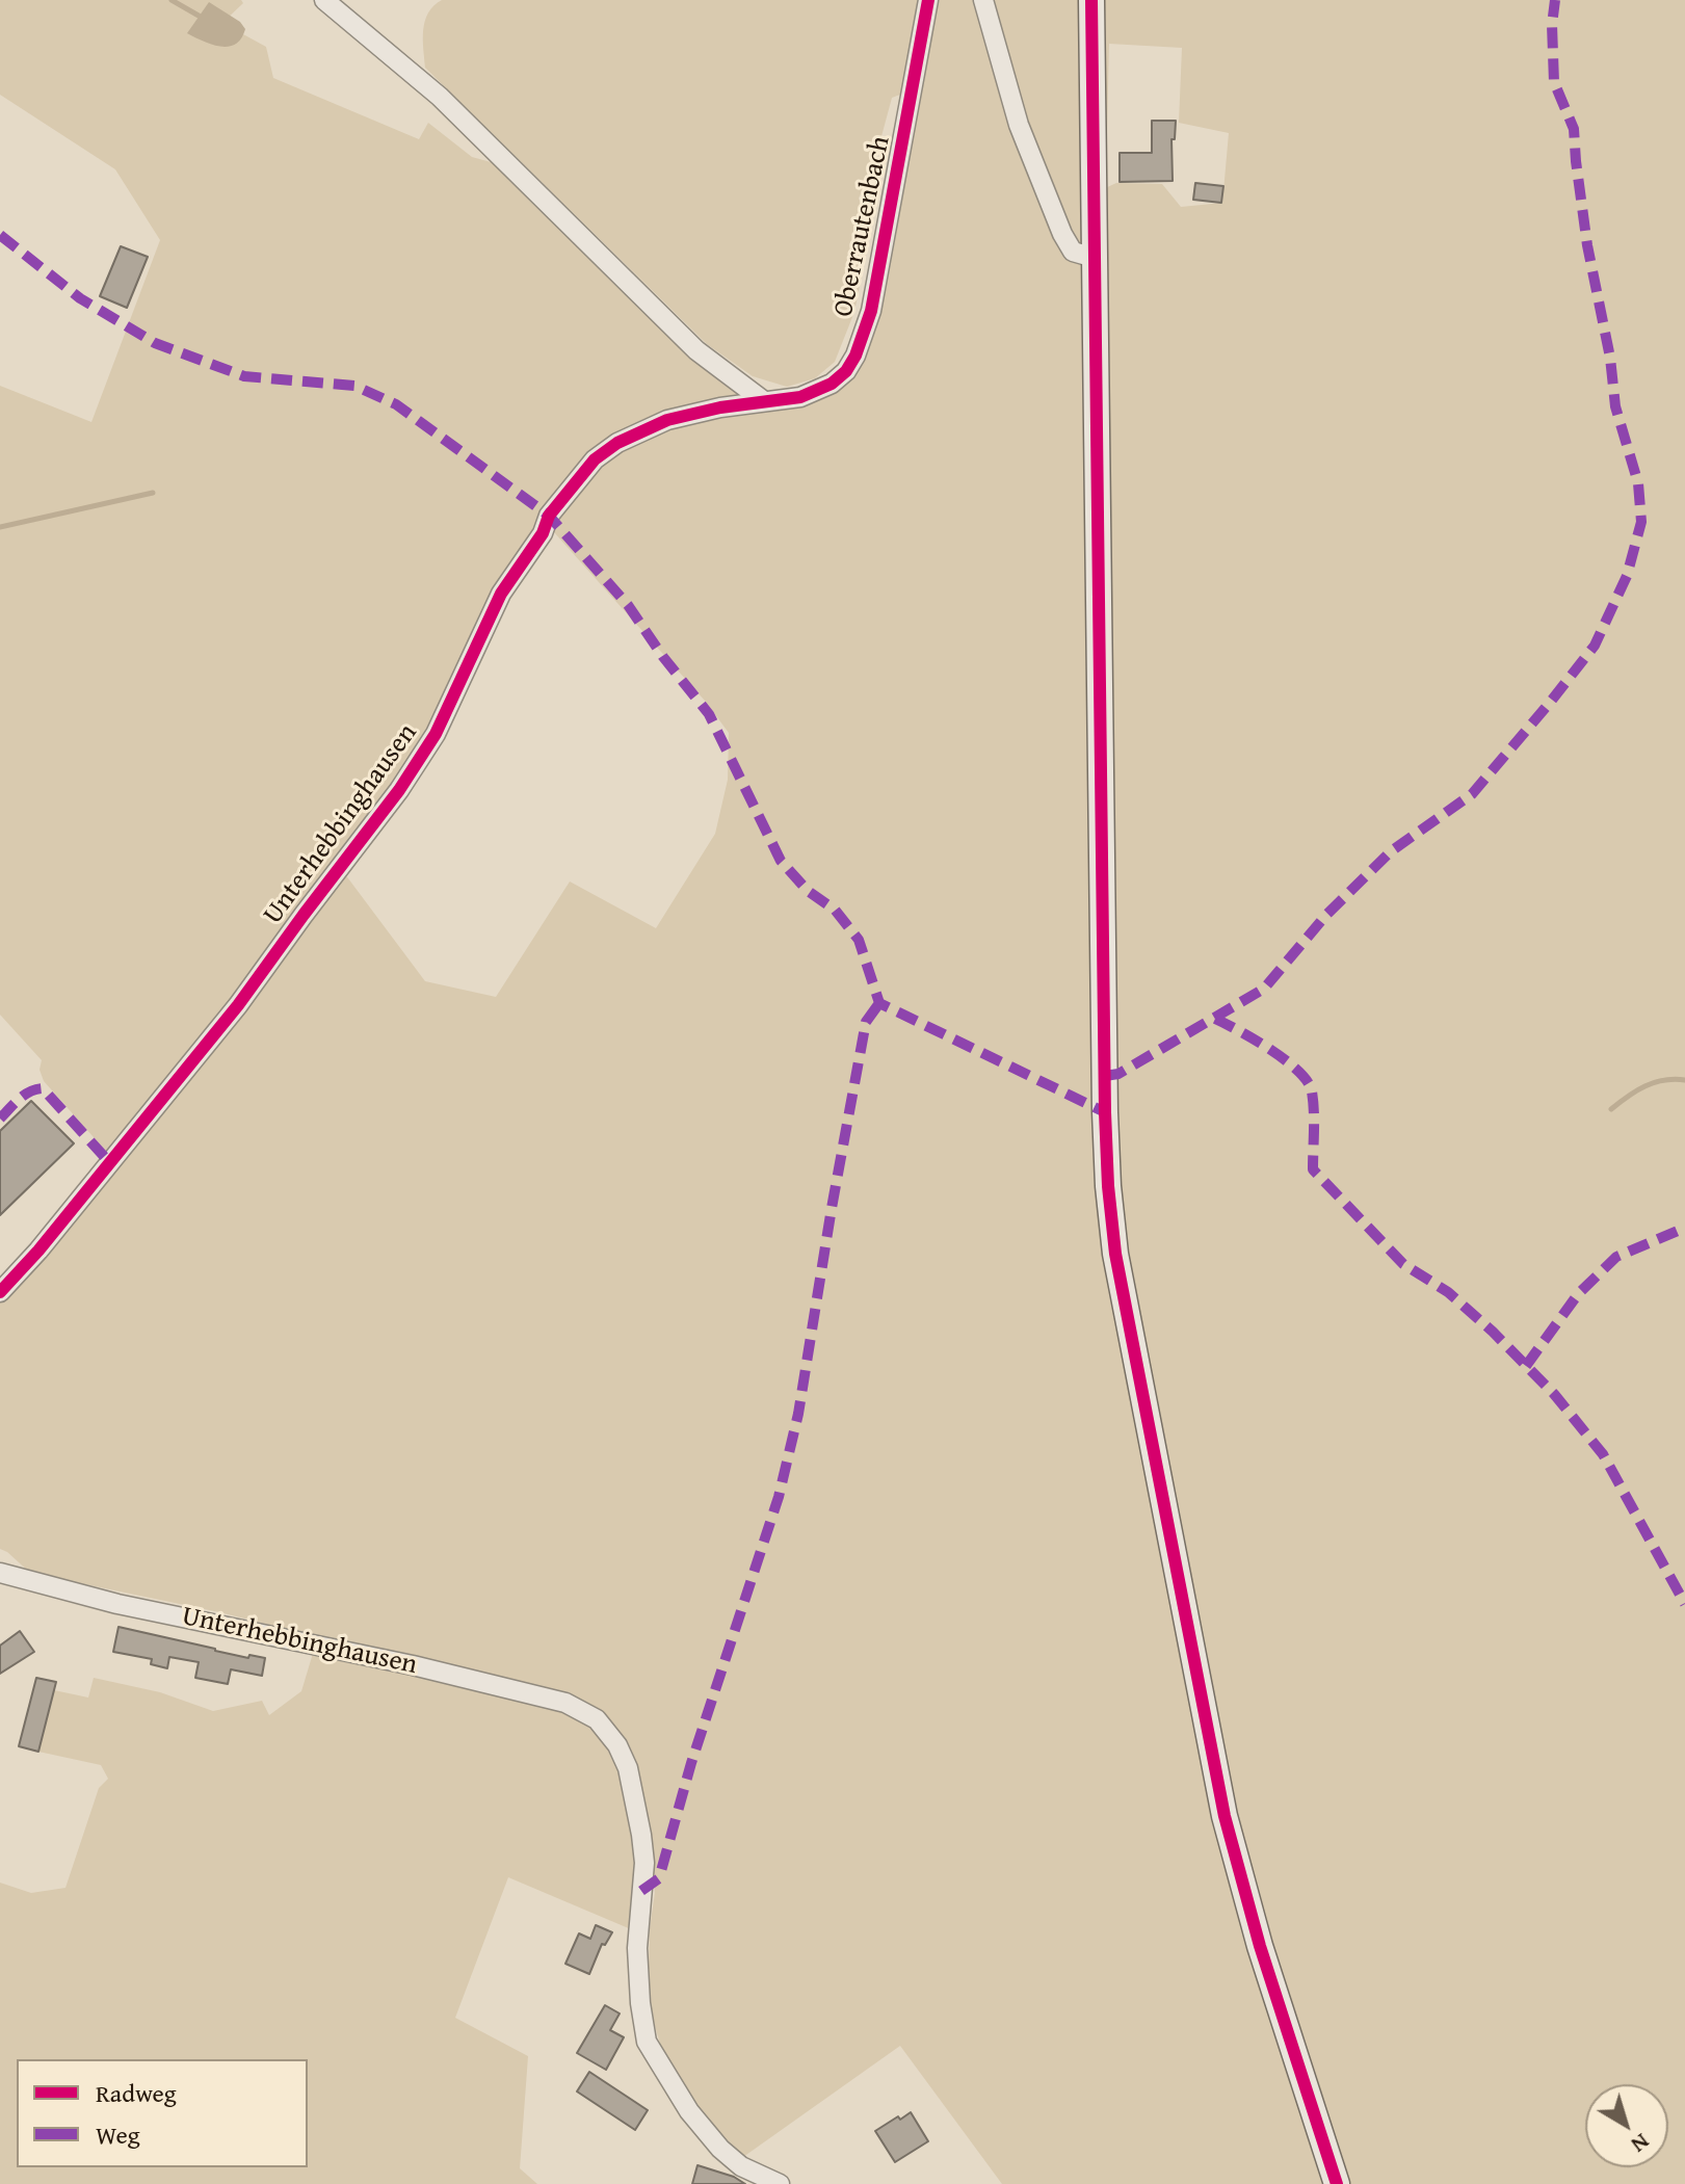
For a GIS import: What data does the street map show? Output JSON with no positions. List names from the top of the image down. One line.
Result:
{"streets":{"street":["Oberrautenbach","Unterhebbinghausen"]},"crossings":[["Oberrautenbach","Unterhebbinghausen"]],"legend":["Radweg","Weg"],"north":"bottom right"}
